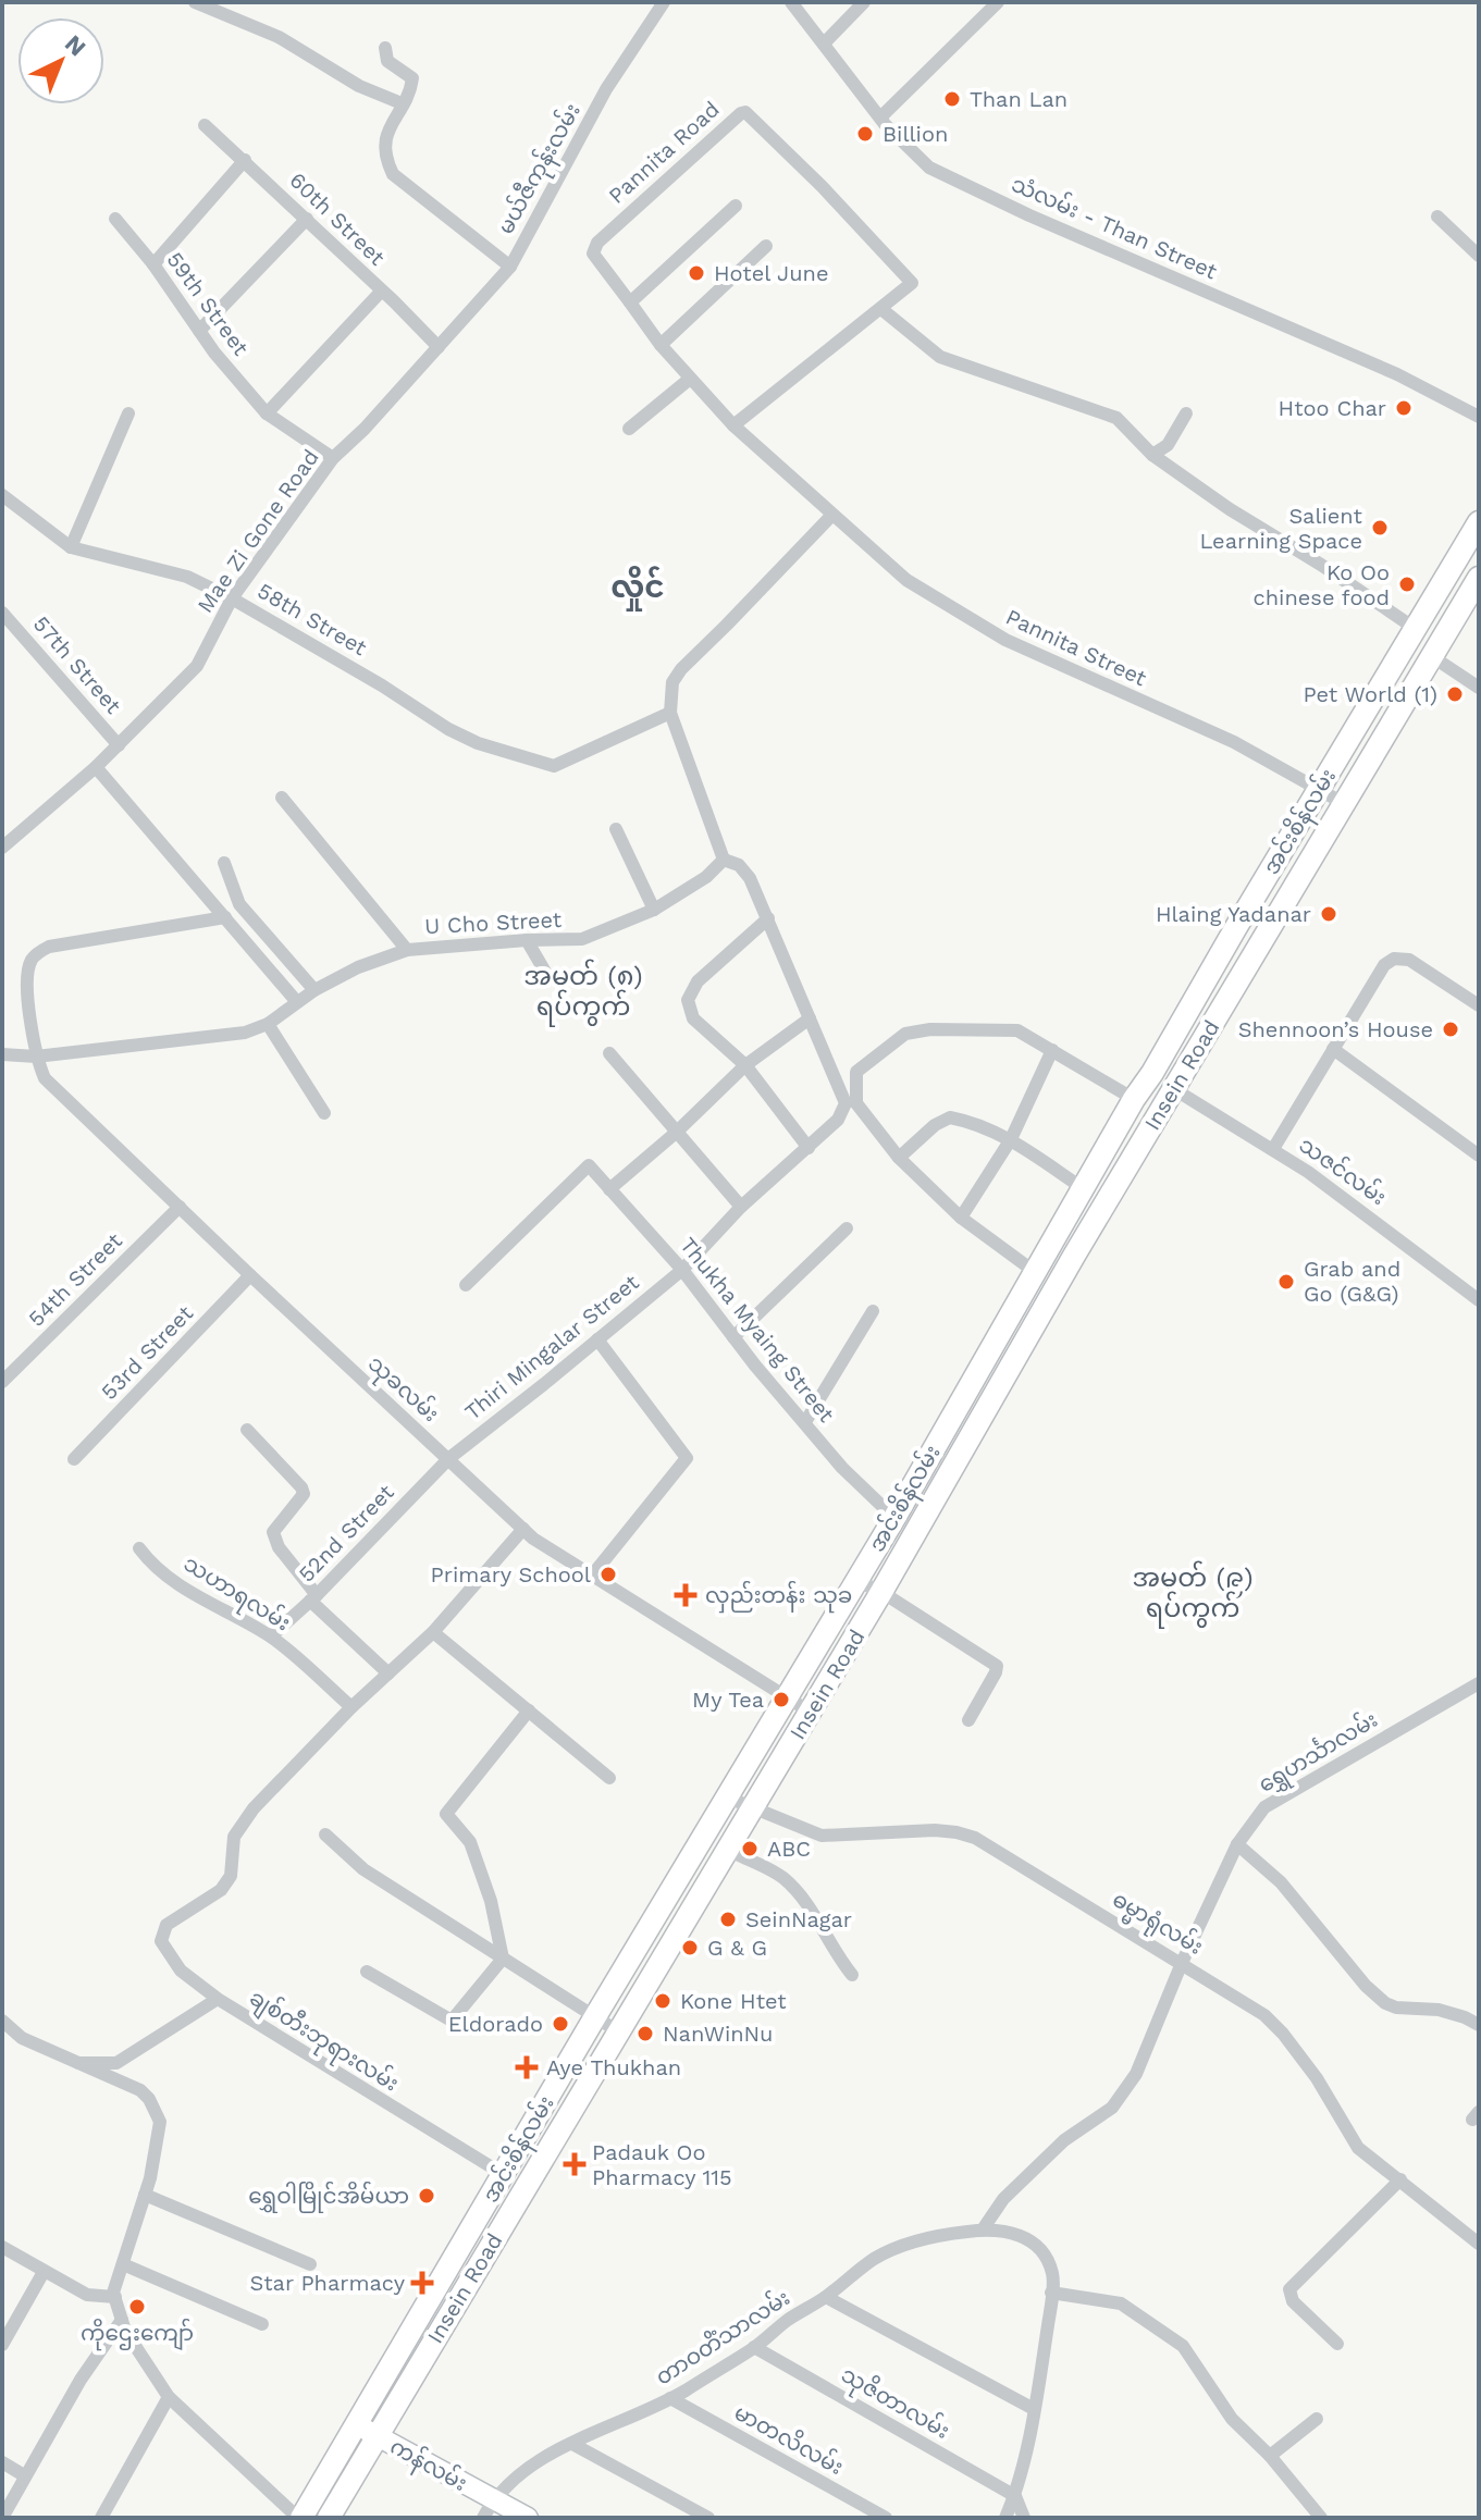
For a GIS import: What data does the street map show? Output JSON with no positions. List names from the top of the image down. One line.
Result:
{"streets":{"main road":["အင်းစိန်လမ်း","Insein Road","ကန်လမ်း"],"street":["Pannita Road","မယ်ဇီကုန်းလမ်း","60th Street","သံလမ်း - Than Street","59th Street","Mae Zi Gone Road","58th Street","Pannita Street","57th Street","U Cho Street","သဇင်လမ်း","54th Street","Thukha Myaing Street","Thiri Mingalar Street","53rd Street","သုခလမ်း","52nd Street","သဟာရလမ်း","ရွှေဟင်္သာလမ်း","ဓမ္မာရုံလမ်း","ချစ်တီးဘုရားလမ်း","တာဝတိံသာလမ်း","သုဇိတာလမ်း","မာတလိလမ်း"]},"crossings":[["Pannita Road","Pannita Street"],["မယ်ဇီကုန်းလမ်း","60th Street"],["မယ်ဇီကုန်းလမ်း","Mae Zi Gone Road"],["60th Street","Mae Zi Gone Road"],["59th Street","Mae Zi Gone Road"],["Mae Zi Gone Road","58th Street"],["Mae Zi Gone Road","57th Street"],["Pannita Street","အင်းစိန်လမ်း"],["Pannita Street","Insein Road"],["အင်းစိန်လမ်း","Thukha Myaing Street"],["အင်းစိန်လမ်း","သုခလမ်း"],["အင်းစိန်လမ်း","ဓမ္မာရုံလမ်း"],["အင်းစိန်လမ်း","ချစ်တီးဘုရားလမ်း"],["အင်းစိန်လမ်း","ကန်လမ်း"],["U Cho Street","သုခလမ်း"],["Insein Road","သဇင်လမ်း"],["Insein Road","သုခလမ်း"],["Insein Road","ဓမ္မာရုံလမ်း"],["Insein Road","ကန်လမ်း"],["54th Street","သုခလမ်း"],["Thukha Myaing Street","Thiri Mingalar Street"],["Thiri Mingalar Street","သုခလမ်း"],["Thiri Mingalar Street","52nd Street"],["53rd Street","သုခလမ်း"],["သုခလမ်း","52nd Street"],["52nd Street","သဟာရလမ်း"],["ရွှေဟင်္သာလမ်း","ဓမ္မာရုံလမ်း"],["ရွှေဟင်္သာလမ်း","တာဝတိံသာလမ်း"],["တာဝတိံသာလမ်း","သုဇိတာလမ်း"],["တာဝတိံသာလမ်း","မာတလိလမ်း"],["တာဝတိံသာလမ်း","ကန်လမ်း"]],"districts":["လှိုင်","အမှတ် (၈) ရပ်ကွက်","အမှတ် (၉) ရပ်ကွက်"],"places":{"other":["Than Lan","Billion","Hotel June","Htoo Char","Salient Learning Space","Ko Oo chinese food","Pet World (1)","Hlaing Yadanar","Shennoon’s House","Grab and Go (G&G)","Primary School","My Tea","ABC","SeinNagar","G & G","Kone Htet","Eldorado","NanWinNu","ရွှေဝါမြိုင်အိမ်ယာ","ကိုဌေးကျော်"],"health":["လှည်းတန်း သုခ","Aye Thukhan","Padauk Oo Pharmacy 115","Star Pharmacy"]},"north":"top right"}
